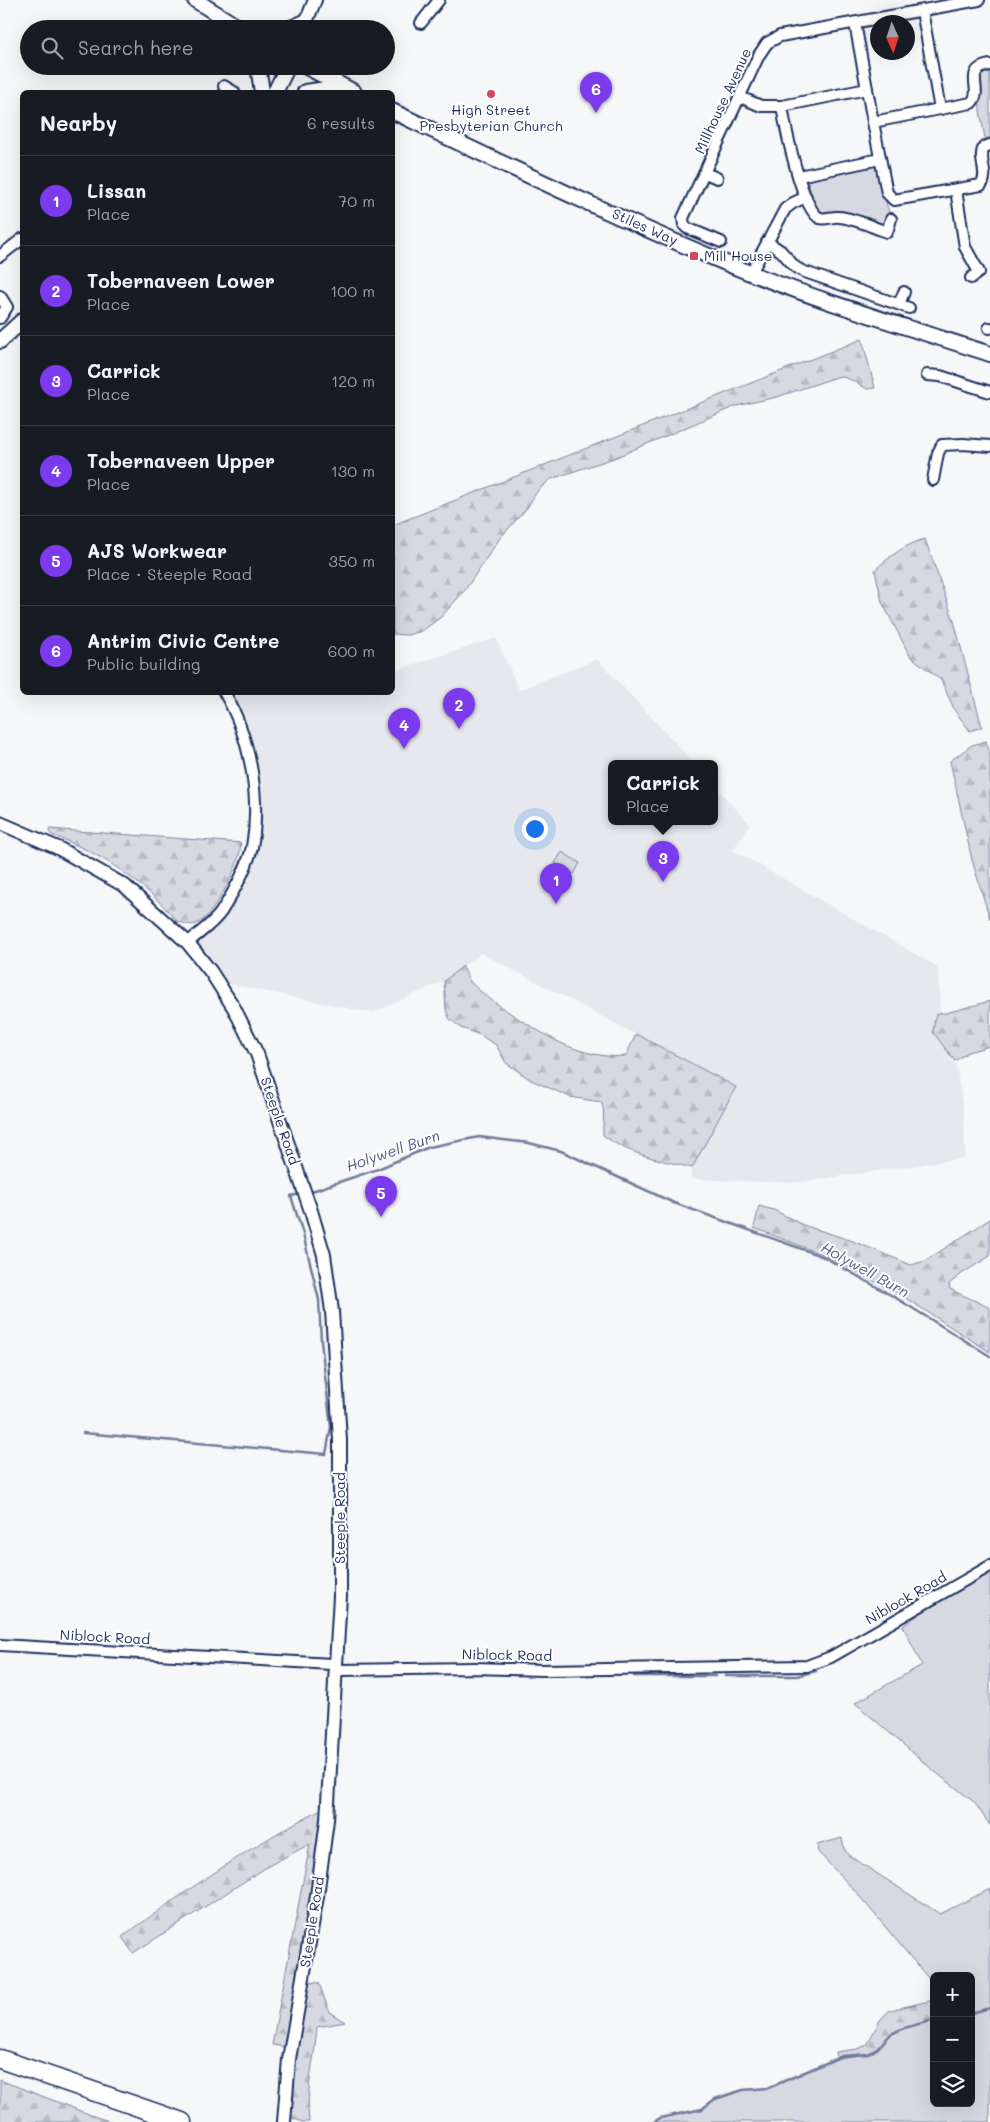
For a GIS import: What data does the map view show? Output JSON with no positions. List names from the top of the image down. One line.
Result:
{"streets":{"main road":["Stiles Way"],"street":["Millhouse Avenue","Steeple Road","Niblock Road"]},"crossings":[["Steeple Road","Niblock Road"]],"water":["Holywell Burn"],"places":{"other":["High Street Presbyterian Church"],"transit":["Mill House"]},"north":"bottom","page":{"search":"Search here","pins":["6","2","4","3","1","5"],"heading":["Nearby","6 results"],"list":[{"mark":"1","name":"Lissan","note":"Place","value":"70 m"},{"mark":"2","name":"Tobernaveen Lower","note":"Place","value":"100 m"},{"mark":"3","name":"Carrick","note":"Place","value":"120 m"},{"mark":"4","name":"Tobernaveen Upper","note":"Place","value":"130 m"},{"mark":"5","name":"AJS Workwear","note":"Place · Steeple Road","value":"350 m"},{"mark":"6","name":"Antrim Civic Centre","note":"Public building","value":"600 m"}],"popup":["Carrick","Place"],"map_buttons":["+","−"]}}
